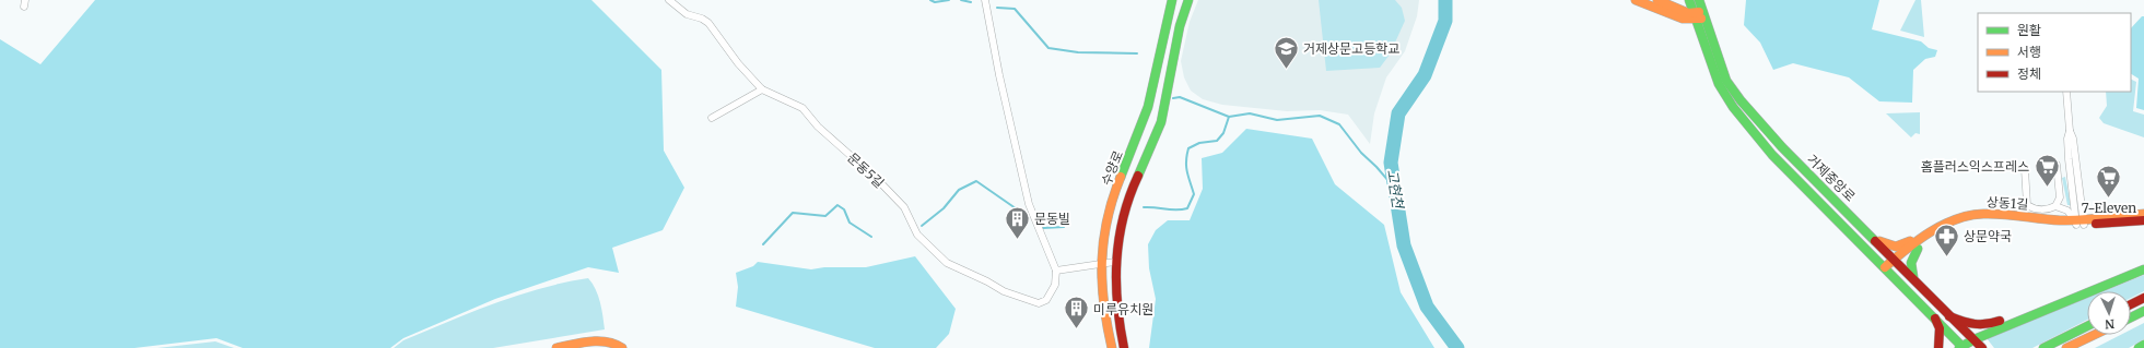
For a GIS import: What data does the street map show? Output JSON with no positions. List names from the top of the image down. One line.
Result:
{"streets":{"main road":["수양로","거제중앙로","상동1길"],"street":["문동5길"]},"crossings":[["거제중앙로","상동1길"]],"water":["고현천"],"places":{"school or university":["거제상문고등학교"],"supermarket":["홈플러스익스프레스","7-Eleven"],"building":["문동빌","미루유치원"],"pharmacy":["상문약국"]},"legend":["원활","서행","정체"],"north":"bottom"}
